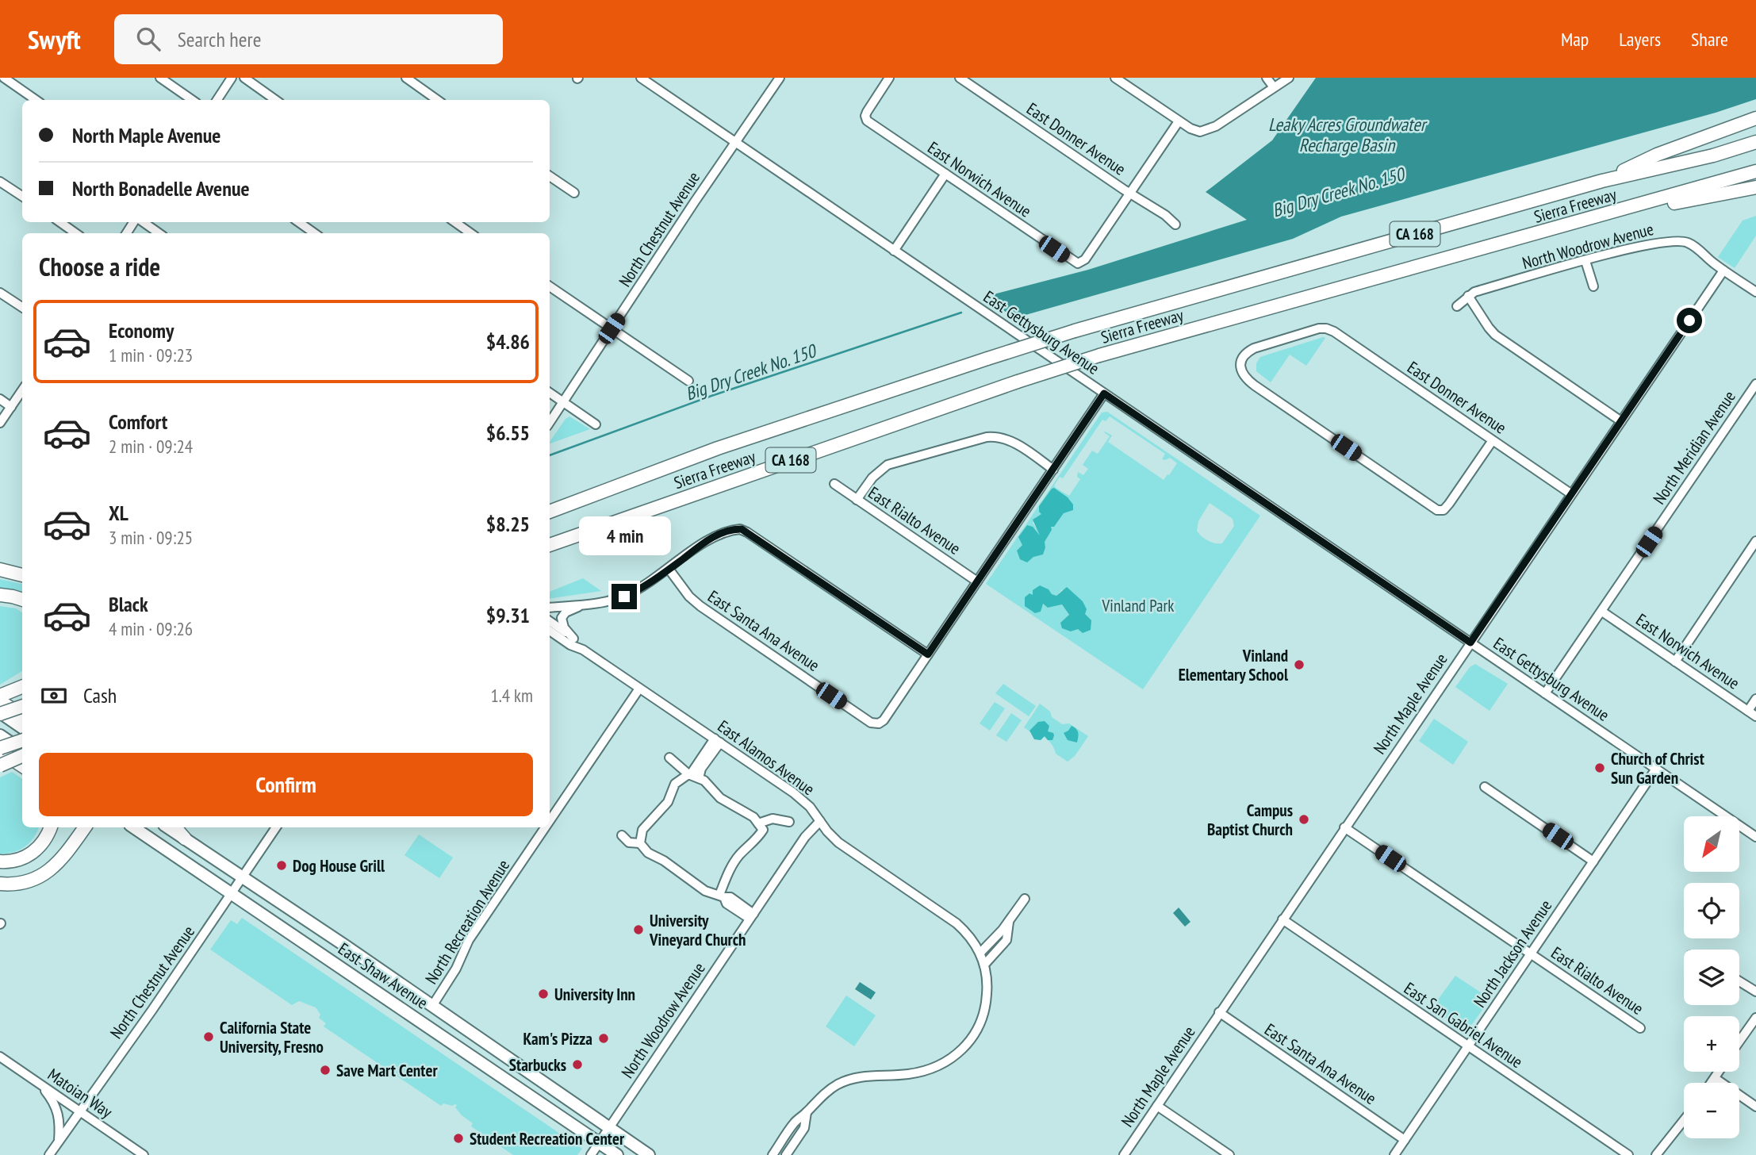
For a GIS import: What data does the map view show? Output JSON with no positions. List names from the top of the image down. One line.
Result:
{"streets":{"highway":["Sierra Freeway","CA 168"],"main road":["East Shaw Avenue"],"street":["East Donner Avenue","East Norwich Avenue","North Chestnut Avenue","North Woodrow Avenue","East Gettysburg Avenue","North Meridian Avenue","East Rialto Avenue","East Santa Ana Avenue","North Maple Avenue","East Alamos Avenue","North Recreation Avenue","North Jackson Avenue","East San Gabriel Avenue","Matoian Way"]},"crossings":[["East Donner Avenue","East Norwich Avenue"],["East Donner Avenue","North Maple Avenue"],["East Norwich Avenue","North Meridian Avenue"],["North Chestnut Avenue","East Gettysburg Avenue"],["North Chestnut Avenue","East Shaw Avenue"],["North Chestnut Avenue","Matoian Way"],["North Woodrow Avenue","North Maple Avenue"],["North Woodrow Avenue","East Alamos Avenue"],["North Woodrow Avenue","East Shaw Avenue"],["East Gettysburg Avenue","North Meridian Avenue"],["East Gettysburg Avenue","North Maple Avenue"],["East Gettysburg Avenue","North Jackson Avenue"],["East Rialto Avenue","North Maple Avenue"],["East Rialto Avenue","North Jackson Avenue"],["East Santa Ana Avenue","North Maple Avenue"],["East Santa Ana Avenue","North Jackson Avenue"],["North Maple Avenue","East San Gabriel Avenue"],["East Alamos Avenue","North Recreation Avenue"],["North Recreation Avenue","East Shaw Avenue"],["North Jackson Avenue","East San Gabriel Avenue"]],"water":["Leaky Acres Groundwater Recharge Basin","Big Dry Creek No. 150"],"parks":["Vinland Park"],"places":["Vinland Elementary School","Church of Christ Sun Garden","Campus Baptist Church","Dog House Grill","University Vineyard Church","University Inn","California State University, Fresno","Kam's Pizza","Starbucks","Save Mart Center","Student Recreation Center"],"north":"bottom left","page":{"header":"Swyft","search":"Search here","nav":["Map","Layers","Share"],"banner":["North Maple Avenue","North Bonadelle Avenue"],"heading":"Choose a ride","list":[{"name":"Economy","note":"1 min · 09:23","value":"$4.86"},{"name":"Comfort","note":"2 min · 09:24","value":"$6.55"},{"name":"XL","note":"3 min · 09:25","value":"$8.25"},{"name":"Black","note":"4 min · 09:26","value":"$9.31"}],"bubble":"4 min","pay":["Cash","1.4 km"],"buttons":"Confirm","map_buttons":["+","−"]}}
